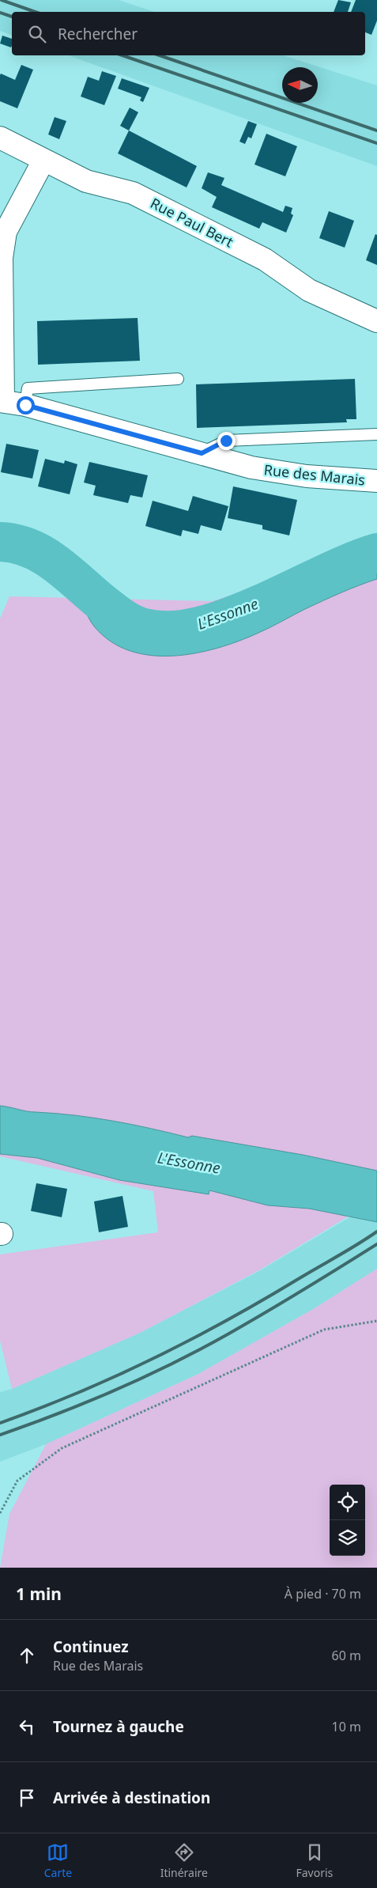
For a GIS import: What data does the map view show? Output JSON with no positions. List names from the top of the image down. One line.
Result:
{"streets":{"street":["Rue Paul Bert","Rue des Marais"]},"water":["L'Essonne"],"north":"left","page":{"search":"Rechercher","heading":["1 min","À pied · 70 m"],"list":[["Continuez","Rue des Marais","60 m"],["Tournez à gauche","10 m"],"Arrivée à destination"],"nav":["Carte","Itinéraire","Favoris"]}}
